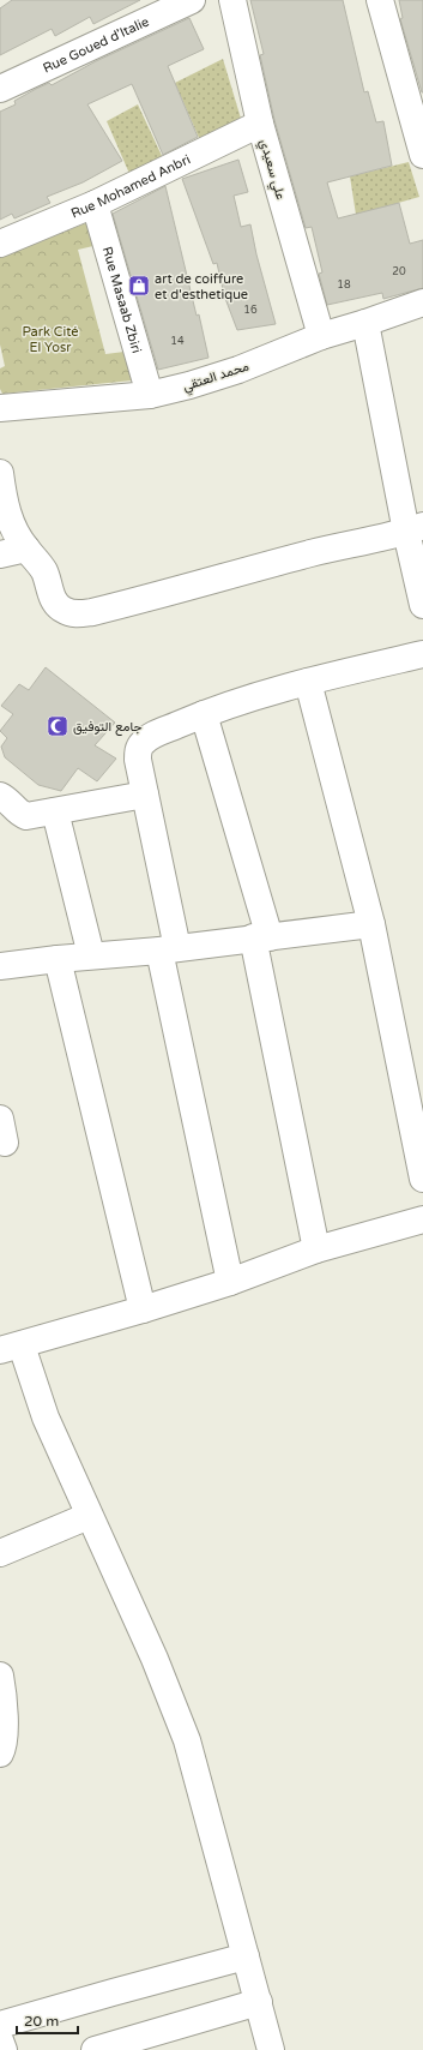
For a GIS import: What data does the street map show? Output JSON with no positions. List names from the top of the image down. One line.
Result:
{"streets":{"street":["Rue Goued d'Italie","علي سعيدي","Rue Mohamed Anbri","Rue Masaab Zbiri","محمد العتقي"]},"crossings":[["علي سعيدي","Rue Mohamed Anbri"],["علي سعيدي","محمد العتقي"],["Rue Mohamed Anbri","Rue Masaab Zbiri"],["Rue Masaab Zbiri","محمد العتقي"]],"parks":["Park Cité El Yosr"],"places":{"shop":["art de coiffure et d'esthetique"],"mosque":["جامع التوفيق"]},"house_numbers":["20","18","16","14"],"scale_bar":"20 m"}
